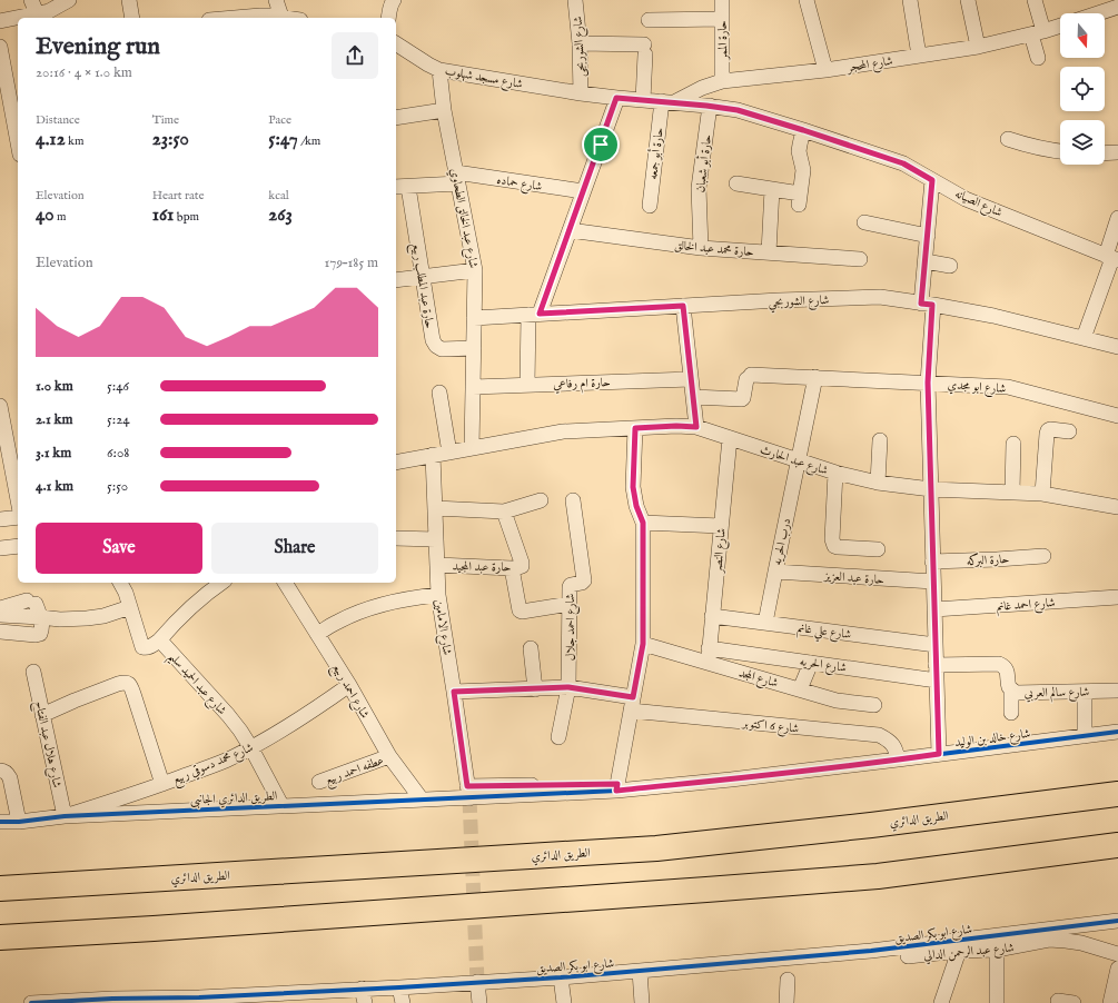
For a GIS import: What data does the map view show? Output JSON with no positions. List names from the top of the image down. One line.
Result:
{"streets":{"highway":["الطريق الدائري"],"street":["حارة الممر","شارع الشوربجى","شارع المحجر","شارع مسجد شهلوب","حارة أبو جمعه","حارة أبو شعبان","شارع حماده","شارع الصيانه","شارع عبد الخالق الطحاوي","حارة محمد عبد الخالق","حارة عبد المطلب ربيع","شارع الشوربجي","حارة ام رفاعي","شارع ابو مجدي","شارع عبد الحارث","درب الحريه","شارع النصر","حارة البركه","حارة عبد المجيد","حارة عبد العزيز","شارع احمد غانم","شارع الامامين","شارع احمد جلال","شارع علي غانم","شارع الحريه","شارع المجد","شارع عبد الحميد سليم","شارع احمد ربيع","شارع سالم العربي","شارع 6 اكتوبر","شارع خالد بن الوليد","شارع هلال عبد الفتاح","شارع محمد دسوقي ربيع","عطفه احمد ربيع","الطريق الدائري الجانبى","شارع ابو بكر الصديق","شارع عبد الرحمن الدالي"]},"crossings":[["حارة الممر","شارع المحجر"],["شارع الشوربجى","شارع مسجد شهلوب"],["شارع الشوربجى","شارع الصيانه"],["شارع المحجر","حارة أبو جمعه"],["شارع المحجر","شارع الصيانه"],["شارع مسجد شهلوب","شارع الصيانه"],["شارع مسجد شهلوب","شارع عبد الخالق الطحاوي"],["حارة أبو جمعه","شارع الصيانه"],["حارة أبو شعبان","شارع الصيانه"],["حارة أبو شعبان","حارة محمد عبد الخالق"],["شارع حماده","شارع عبد الخالق الطحاوي"],["شارع حماده","حارة عبد المطلب ربيع"],["شارع عبد الخالق الطحاوي","حارة عبد المطلب ربيع"],["شارع عبد الخالق الطحاوي","شارع الشوربجي"],["شارع عبد الخالق الطحاوي","حارة ام رفاعي"],["شارع عبد الخالق الطحاوي","شارع عبد الحارث"],["شارع ابو مجدي","درب الحريه"],["شارع عبد الحارث","درب الحريه"],["شارع عبد الحارث","شارع النصر"],["شارع عبد الحارث","شارع الامامين"],["درب الحريه","حارة عبد العزيز"],["درب الحريه","شارع علي غانم"],["شارع النصر","شارع علي غانم"],["شارع النصر","شارع الحريه"],["شارع النصر","شارع المجد"],["حارة عبد المجيد","شارع الامامين"],["شارع الامامين","شارع 6 اكتوبر"],["شارع الامامين","شارع خالد بن الوليد"],["شارع الامامين","الطريق الدائري الجانبى"],["شارع احمد جلال","شارع 6 اكتوبر"],["شارع الحريه","شارع المجد"],["شارع عبد الحميد سليم","شارع محمد دسوقي ربيع"],["شارع عبد الحميد سليم","الطريق الدائري الجانبى"],["شارع احمد ربيع","شارع محمد دسوقي ربيع"],["شارع احمد ربيع","عطفه احمد ربيع"],["شارع احمد ربيع","الطريق الدائري الجانبى"],["شارع 6 اكتوبر","شارع خالد بن الوليد"],["شارع خالد بن الوليد","الطريق الدائري الجانبى"],["شارع هلال عبد الفتاح","شارع محمد دسوقي ربيع"],["شارع هلال عبد الفتاح","الطريق الدائري الجانبى"],["شارع محمد دسوقي ربيع","الطريق الدائري الجانبى"],["شارع ابو بكر الصديق","شارع عبد الرحمن الدالي"]],"north":"bottom","page":{"heading":["Evening run","20:16 · 4 × 1.0 km"],"stats":[["Distance","4.12 km"],["Time","23:50"],["Pace","5:47 /km"],["Elevation","40 m"],["Heart rate","161 bpm"],["kcal","263"]],"chart":["Elevation","179–185 m"],"list":[{"name":"1.0 km","note":"5:46"},{"name":"2.1 km","note":"5:24"},{"name":"3.1 km","note":"6:08"},{"name":"4.1 km","note":"5:50"}],"buttons":["Save","Share"]}}
